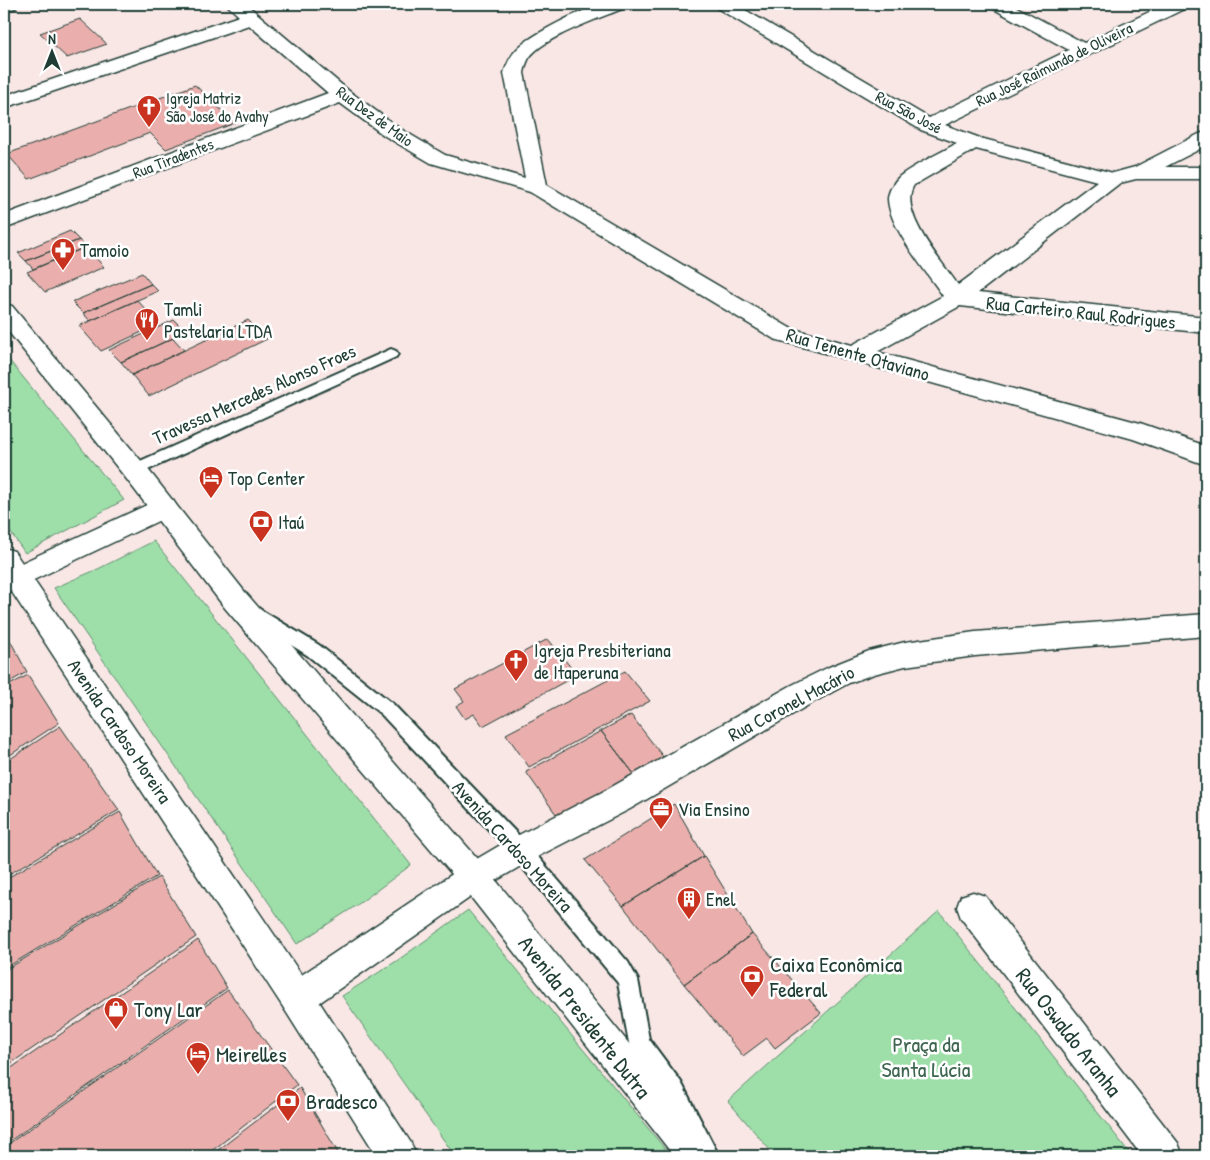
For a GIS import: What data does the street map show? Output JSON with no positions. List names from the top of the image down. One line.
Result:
{"streets":{"main road":["Rua José Raimundo de Oliveira","Rua São José","Rua Dez de Maio","Rua Tiradentes","Rua Carteiro Raul Rodrigues","Rua Tenente Otaviano","Rua Coronel Macário","Avenida Cardoso Moreira","Avenida Presidente Dutra","Rua Oswaldo Aranha"],"lane":["Travessa Mercedes Alonso Froes"]},"crossings":[["Rua José Raimundo de Oliveira","Rua São José"],["Rua Dez de Maio","Rua Tiradentes"],["Rua Dez de Maio","Rua Tenente Otaviano"],["Travessa Mercedes Alonso Froes","Avenida Cardoso Moreira"],["Rua Coronel Macário","Avenida Cardoso Moreira"],["Rua Coronel Macário","Avenida Presidente Dutra"],["Avenida Cardoso Moreira","Avenida Presidente Dutra"]],"parks":["Praça da Santa Lúcia"],"places":{"church":["Igreja Matriz São José do Avahy","Igreja Presbiteriana de Itaperuna"],"pharmacy":["Tamoio"],"restaurant":["Tamli Pastelaria LTDA"],"hotel":["Top Center","Meirelles"],"bank":["Itaú","Caixa Econômica Federal","Bradesco"],"office":["Via Ensino"],"building":["Enel"],"shop":["Tony Lar"]},"north":"top"}
